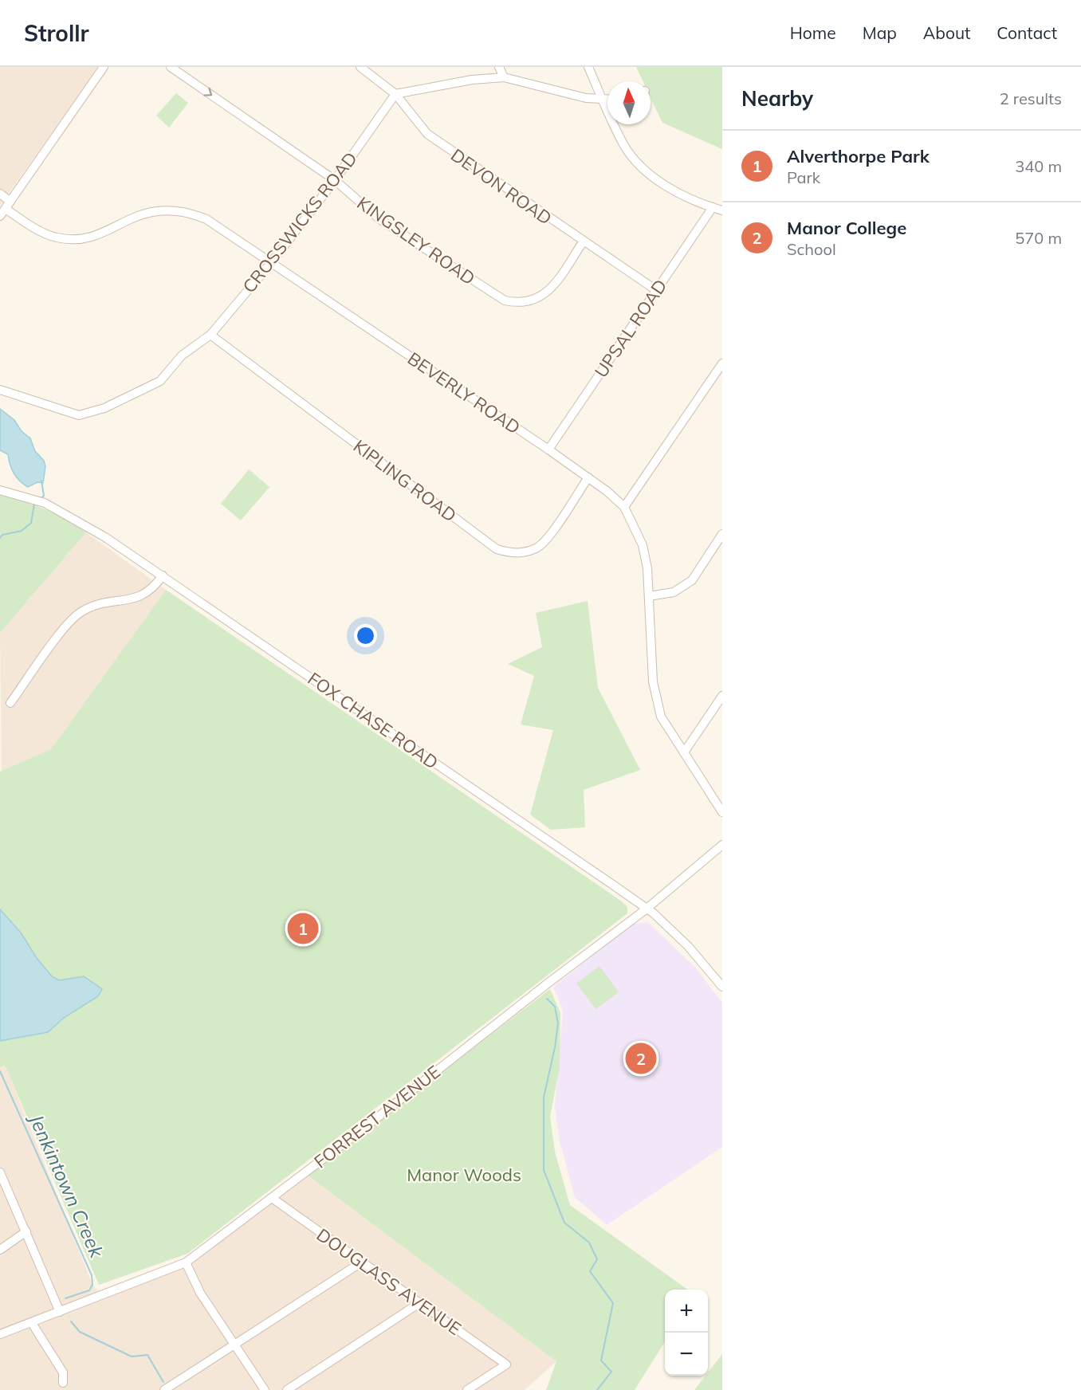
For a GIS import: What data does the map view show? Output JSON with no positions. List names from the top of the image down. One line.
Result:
{"streets":{"street":["DEVON ROAD","CROSSWICKS ROAD","KINGSLEY ROAD","UPSAL ROAD","BEVERLY ROAD","KIPLING ROAD","FOX CHASE ROAD","FORREST AVENUE","DOUGLASS AVENUE"]},"crossings":[["DEVON ROAD","CROSSWICKS ROAD"],["DEVON ROAD","KINGSLEY ROAD"],["DEVON ROAD","UPSAL ROAD"],["CROSSWICKS ROAD","KINGSLEY ROAD"],["CROSSWICKS ROAD","BEVERLY ROAD"],["CROSSWICKS ROAD","KIPLING ROAD"],["UPSAL ROAD","BEVERLY ROAD"],["BEVERLY ROAD","KIPLING ROAD"],["FOX CHASE ROAD","FORREST AVENUE"],["FORREST AVENUE","DOUGLASS AVENUE"]],"one_way":["KINGSLEY ROAD"],"water":["Jenkintown Creek"],"parks":["Manor Woods"],"north":"top","page":{"header":"Strollr","nav":["Home","Map","About","Contact"],"heading":["Nearby","2 results"],"list":[{"mark":"1","name":"Alverthorpe Park","note":"Park","value":"340 m"},{"mark":"2","name":"Manor College","note":"School","value":"570 m"}],"pins":["1","2"],"map_buttons":["+","−"]}}
